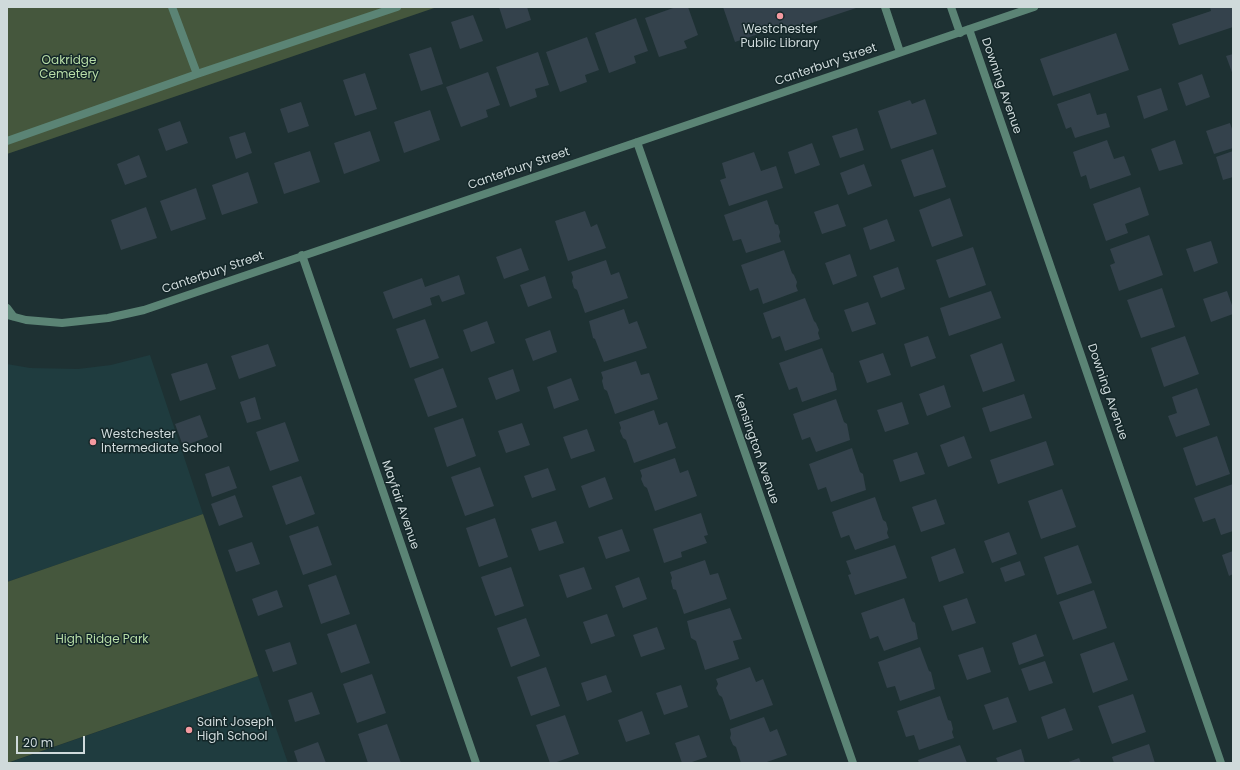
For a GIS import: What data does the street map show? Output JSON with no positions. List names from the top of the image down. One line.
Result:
{"streets":{"street":["Canterbury Street","Downing Avenue","Kensington Avenue","Mayfair Avenue"]},"crossings":[["Canterbury Street","Downing Avenue"],["Canterbury Street","Kensington Avenue"],["Canterbury Street","Mayfair Avenue"]],"parks":["Oakridge Cemetery","High Ridge Park"],"places":["Westchester Public Library","Westchester Intermediate School","Saint Joseph High School"],"scale_bar":"20 m"}
